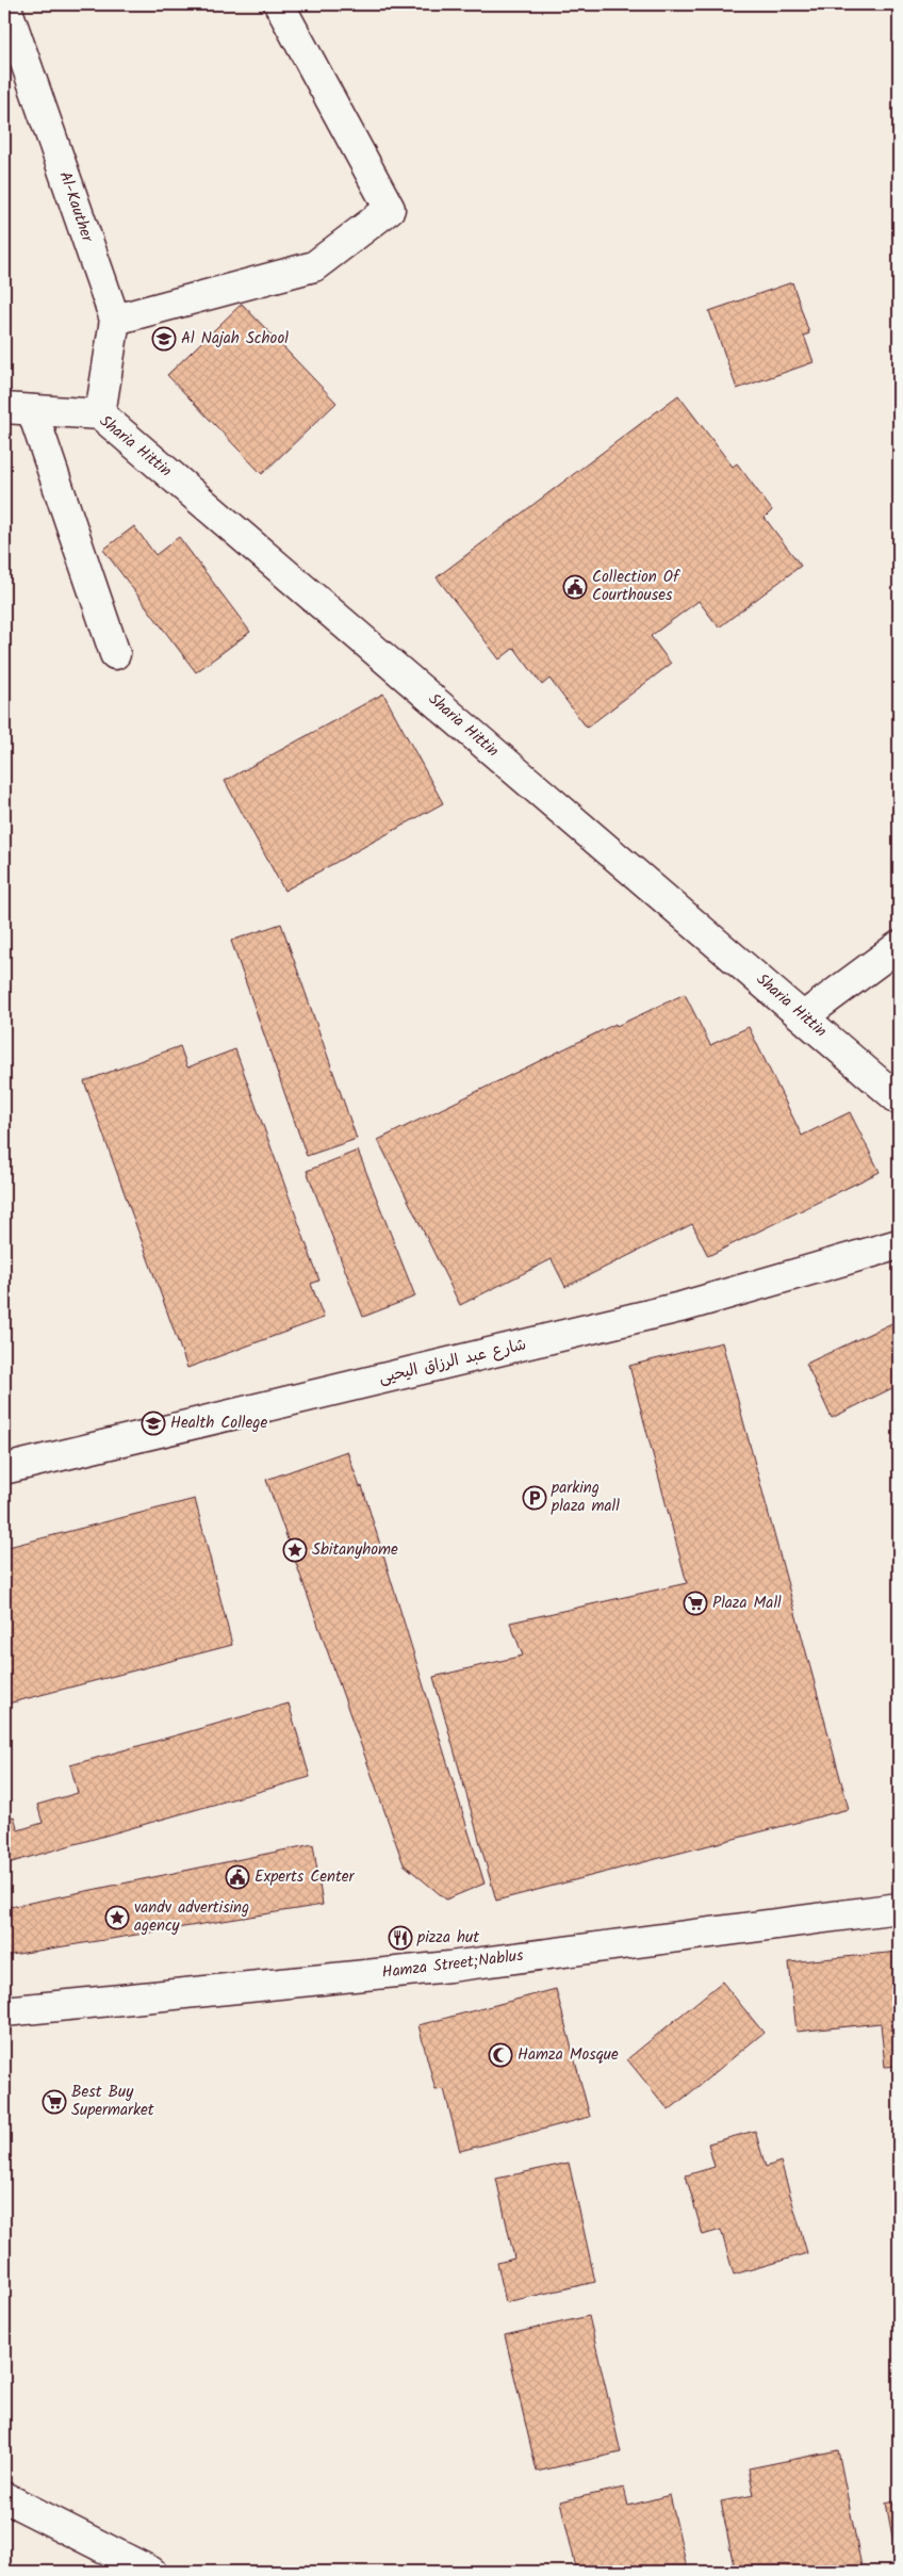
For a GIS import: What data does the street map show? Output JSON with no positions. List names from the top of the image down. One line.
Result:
{"streets":{"street":["Al-Kauther","Sharia Hittin","شارع عبد الرزاق اليحيى","Hamza Street;Nablus"]},"crossings":[["Al-Kauther","Sharia Hittin"]],"places":{"school or university":["Al Najah School","Health College"],"public building":["Collection Of Courthouses","Experts Center"],"parking":["parking plaza mall"],"place":["Sbitanyhome","vandv advertising agency"],"supermarket":["Plaza Mall","Best Buy Supermarket"],"restaurant":["pizza hut"],"mosque":["Hamza Mosque"]}}
